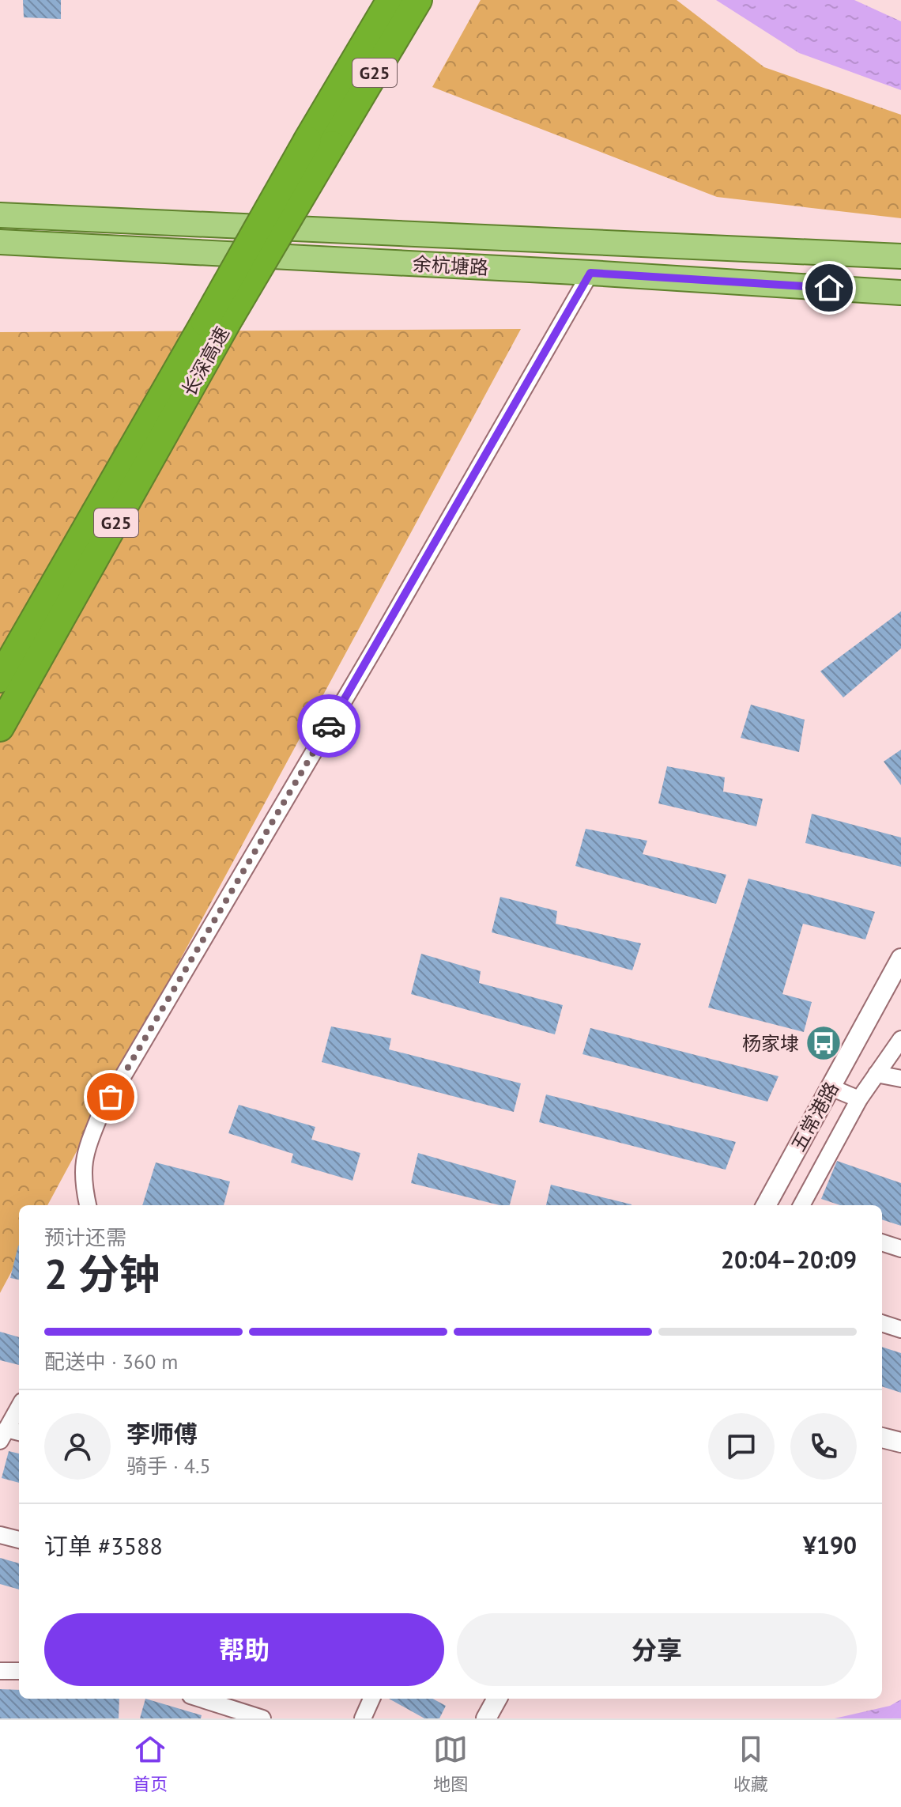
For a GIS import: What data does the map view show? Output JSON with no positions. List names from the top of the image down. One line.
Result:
{"streets":{"highway":["G25","长深高速"],"main road":["余杭塘路"],"street":["五常港路"]},"places":{"bus stop":["杨家埭"]},"page":{"heading":["2 分钟","预计还需","20:04–20:09"],"panel":["李师傅","骑手 · 4.5","订单 #3588","¥190"],"bar":"配送中 · 360 m","buttons":["帮助","分享"],"tabs":["首页","地图","收藏"]}}
